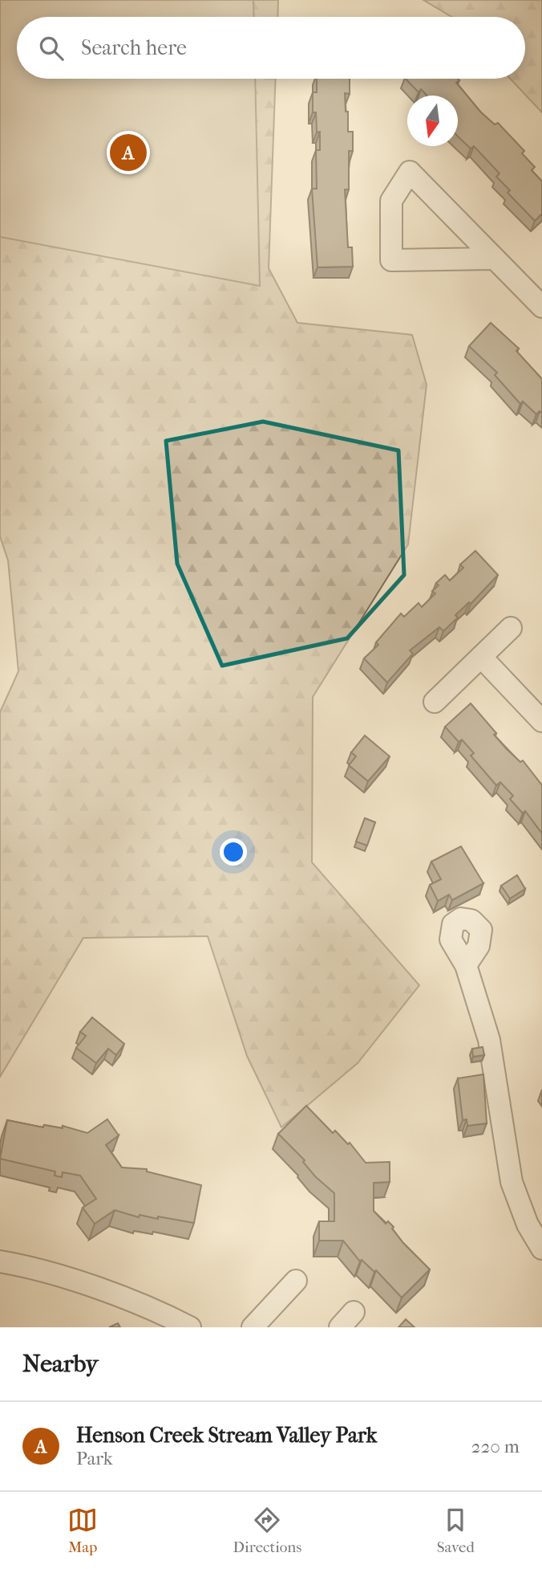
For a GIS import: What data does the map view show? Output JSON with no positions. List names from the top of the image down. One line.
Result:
{"north":"bottom","page":{"search":"Search here","pins":"A","heading":"Nearby","list":[{"mark":"A","name":"Henson Creek Stream Valley Park","note":"Park","value":"220 m"}],"nav":["Map","Directions","Saved"]}}
